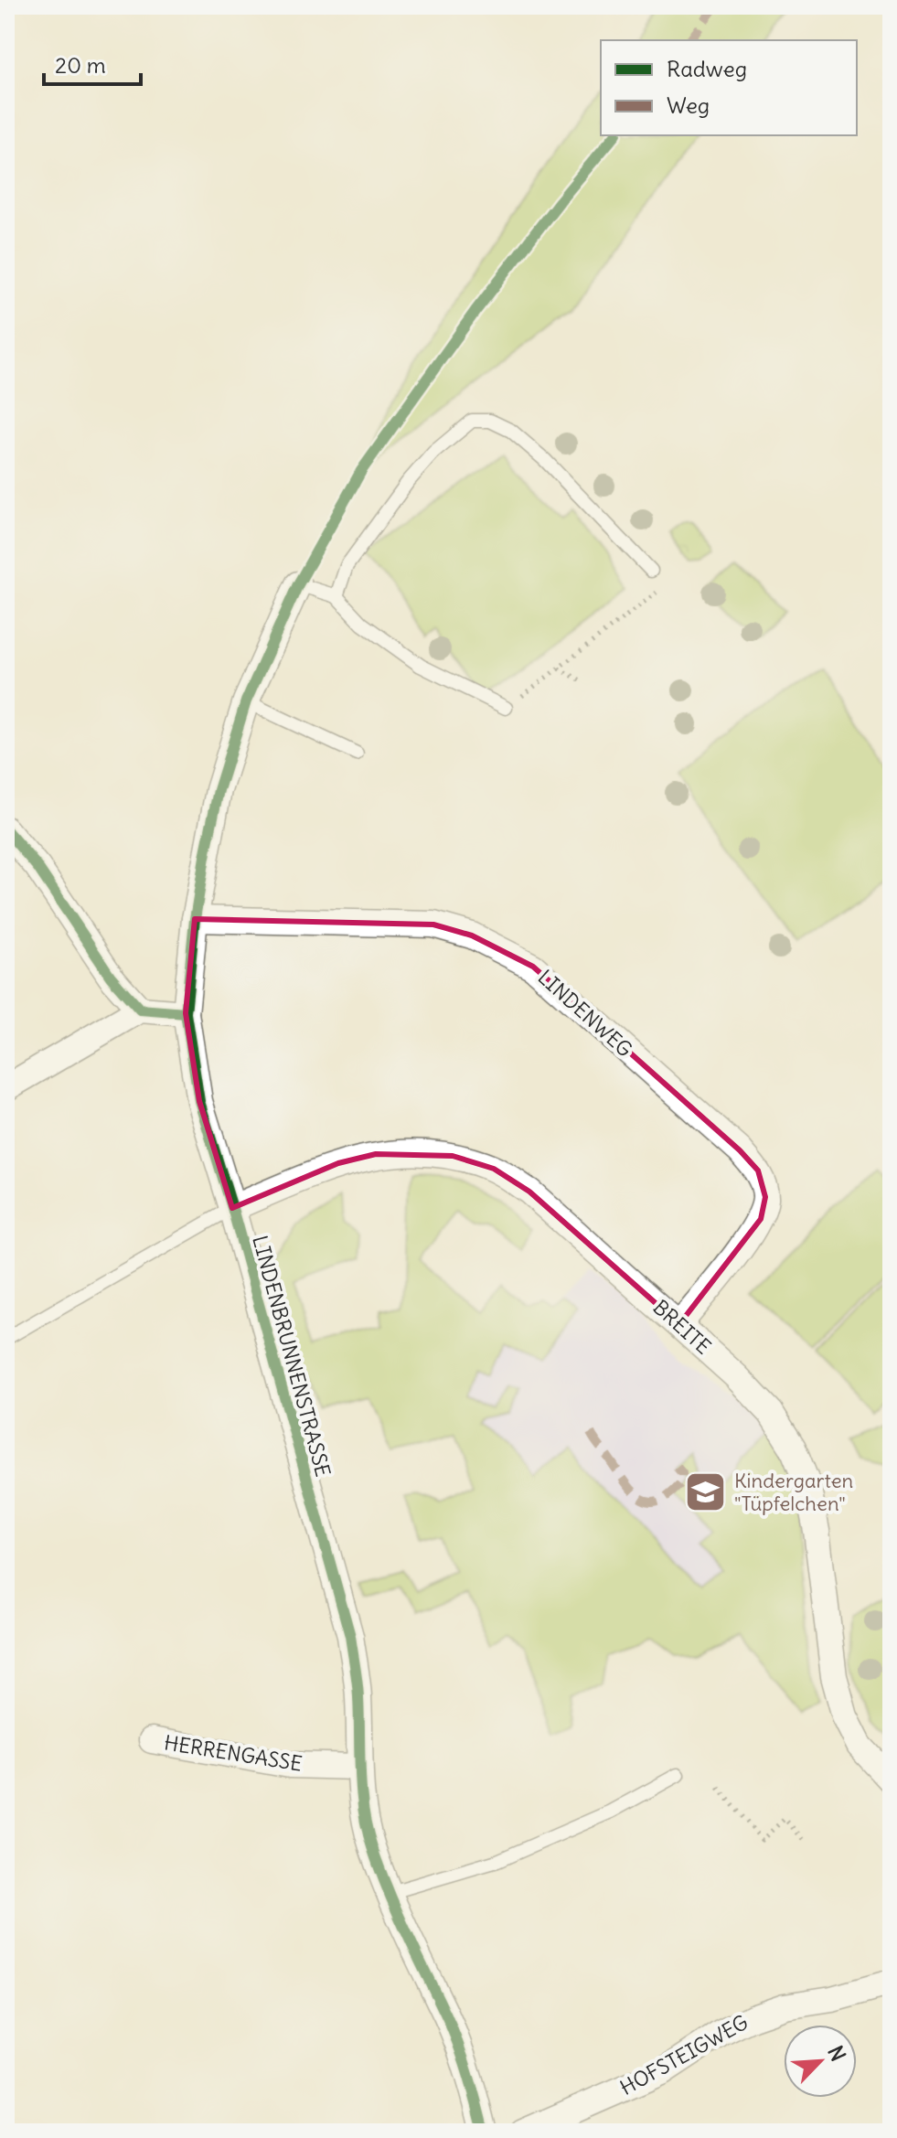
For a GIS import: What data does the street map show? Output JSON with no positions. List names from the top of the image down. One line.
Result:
{"streets":{"street":["LINDENWEG","BREITE","LINDENBRUNNENSTRASSE","HERRENGASSE","HOFSTEIGWEG"]},"crossings":[["LINDENWEG","BREITE"],["LINDENWEG","LINDENBRUNNENSTRASSE"],["BREITE","LINDENBRUNNENSTRASSE"],["LINDENBRUNNENSTRASSE","HERRENGASSE"]],"places":{"school or university":["Kindergarten \"Tüpfelchen\""]},"legend":["Radweg","Weg"],"scale_bar":"20 m","north":"top right"}
